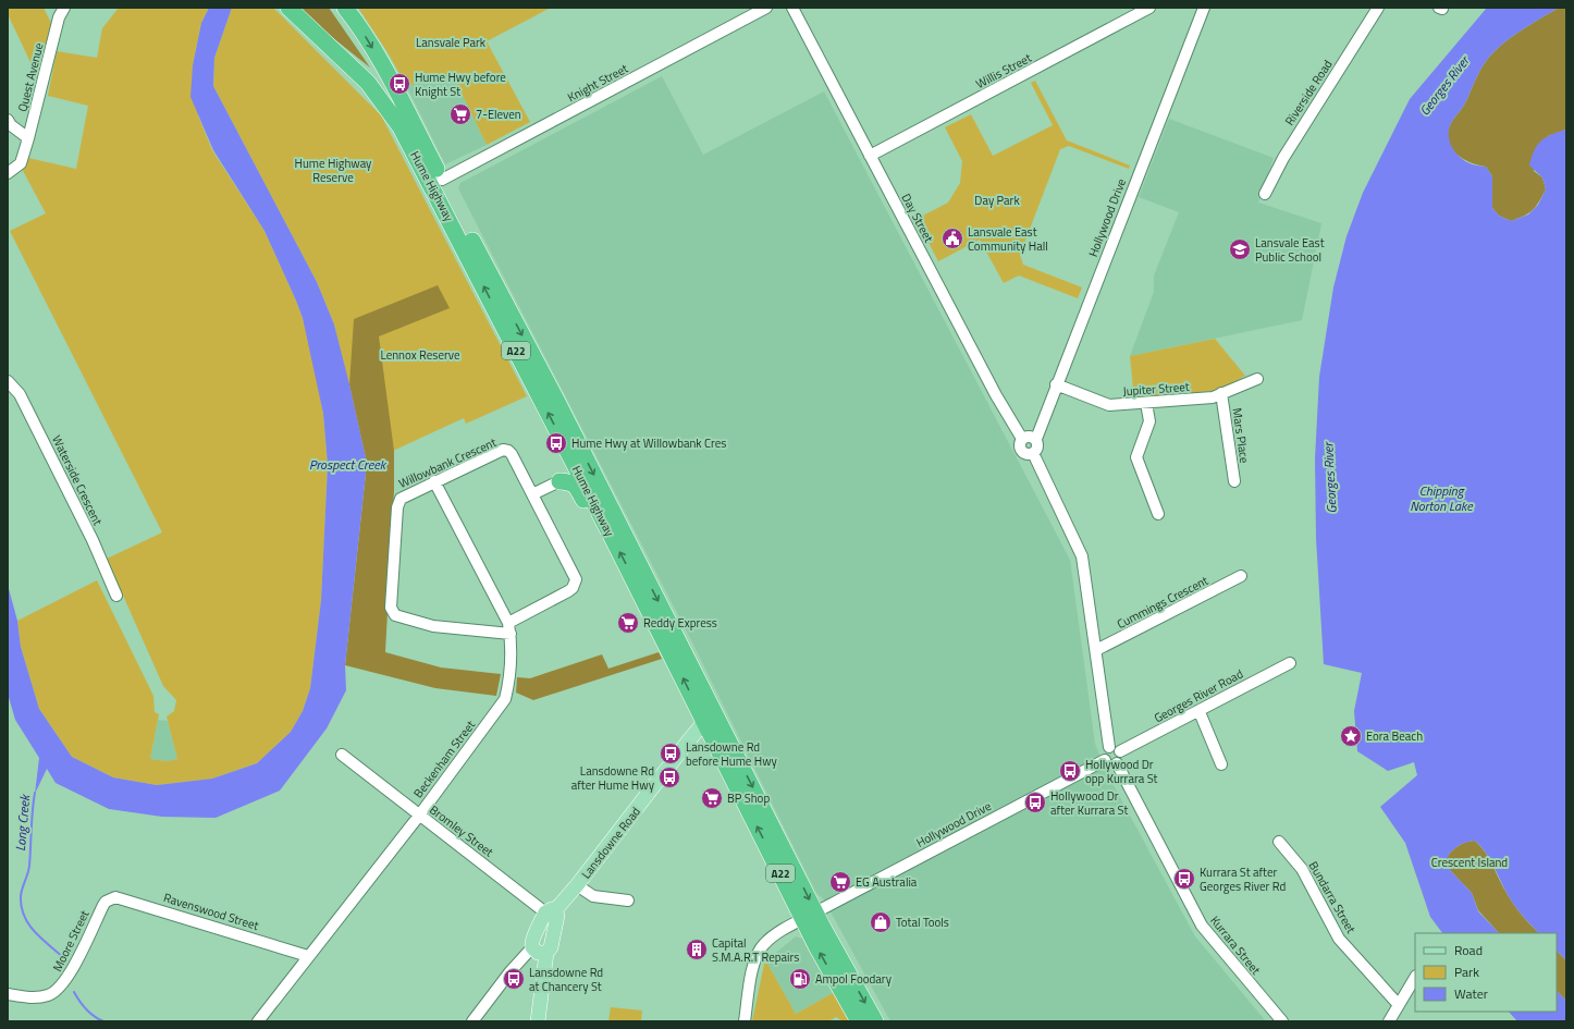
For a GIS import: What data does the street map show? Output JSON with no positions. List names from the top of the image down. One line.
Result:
{"streets":{"highway":["Hume Highway","A22"],"main road":["Lansdowne Road"],"street":["Willis Street","Quest Avenue","Knight Street","Riverside Road","Day Street","Hollywood Drive","Jupiter Street","Mars Place","Willowbank Crescent","Waterside Crescent","Cummings Crescent","Georges River Road","Beckenham Street","Bromley Street","Bundarra Street","Ravenswood Street","Moore Street","Kurrara Street"]},"crossings":[["Willis Street","Day Street"],["Knight Street","Hume Highway"],["Hume Highway","Hollywood Drive"],["Hume Highway","Lansdowne Road"],["Day Street","Hollywood Drive"],["Hollywood Drive","Jupiter Street"],["Hollywood Drive","Georges River Road"],["Hollywood Drive","Kurrara Street"],["Jupiter Street","Mars Place"],["Willowbank Crescent","Beckenham Street"],["Georges River Road","Kurrara Street"],["Beckenham Street","Bromley Street"],["Beckenham Street","Ravenswood Street"],["Bromley Street","Lansdowne Road"],["Ravenswood Street","Moore Street"]],"water":["Georges River","Prospect Creek","Chipping Norton Lake","Long Creek"],"parks":["Lansvale Park","Hume Highway Reserve","Day Park","Lennox Reserve","Crescent Island"],"places":{"bus stop":["Hume Hwy before Knight St","Hume Hwy at Willowbank Cres","Lansdowne Rd before Hume Hwy","Hollywood Dr opp Kurrara St","Lansdowne Rd after Hume Hwy","Hollywood Dr after Kurrara St","Kurrara St after Georges River Rd","Lansdowne Rd at Chancery St"],"supermarket":["7-Eleven","Reddy Express","BP Shop","EG Australia"],"public building":["Lansvale East Community Hall"],"school or university":["Lansvale East Public School"],"place":["Eora Beach"],"shop":["Total Tools"],"building":["Capital S.M.A.R.T Repairs"],"fuel station":["Ampol Foodary"]},"legend":["Road","Park","Water"]}
